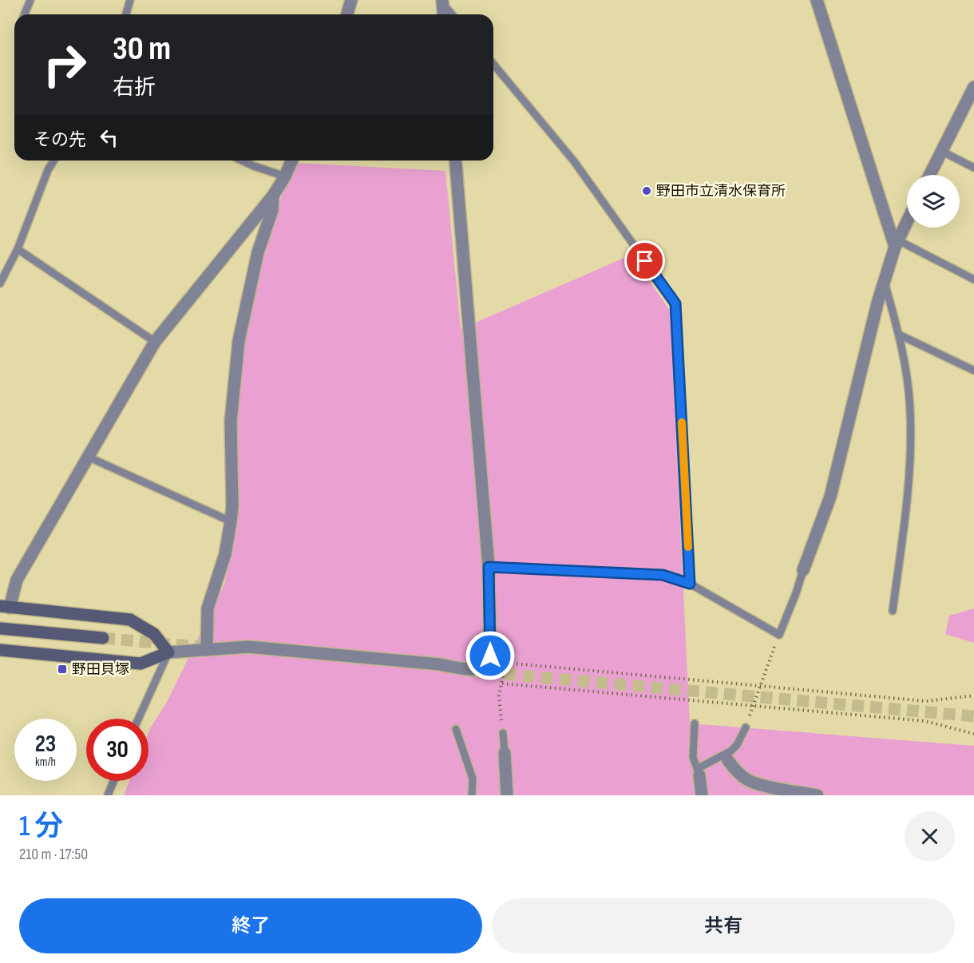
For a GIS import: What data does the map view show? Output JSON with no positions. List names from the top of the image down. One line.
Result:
{"places":{"other":["野田市立清水保育所"],"transit":["野田貝塚"]},"page":{"turn":["30 m","右折"],"then":"その先","speed":"23 km/h","limit":"30","heading":["1 分","210 m · 17:50"],"buttons":["終了","共有"]}}
